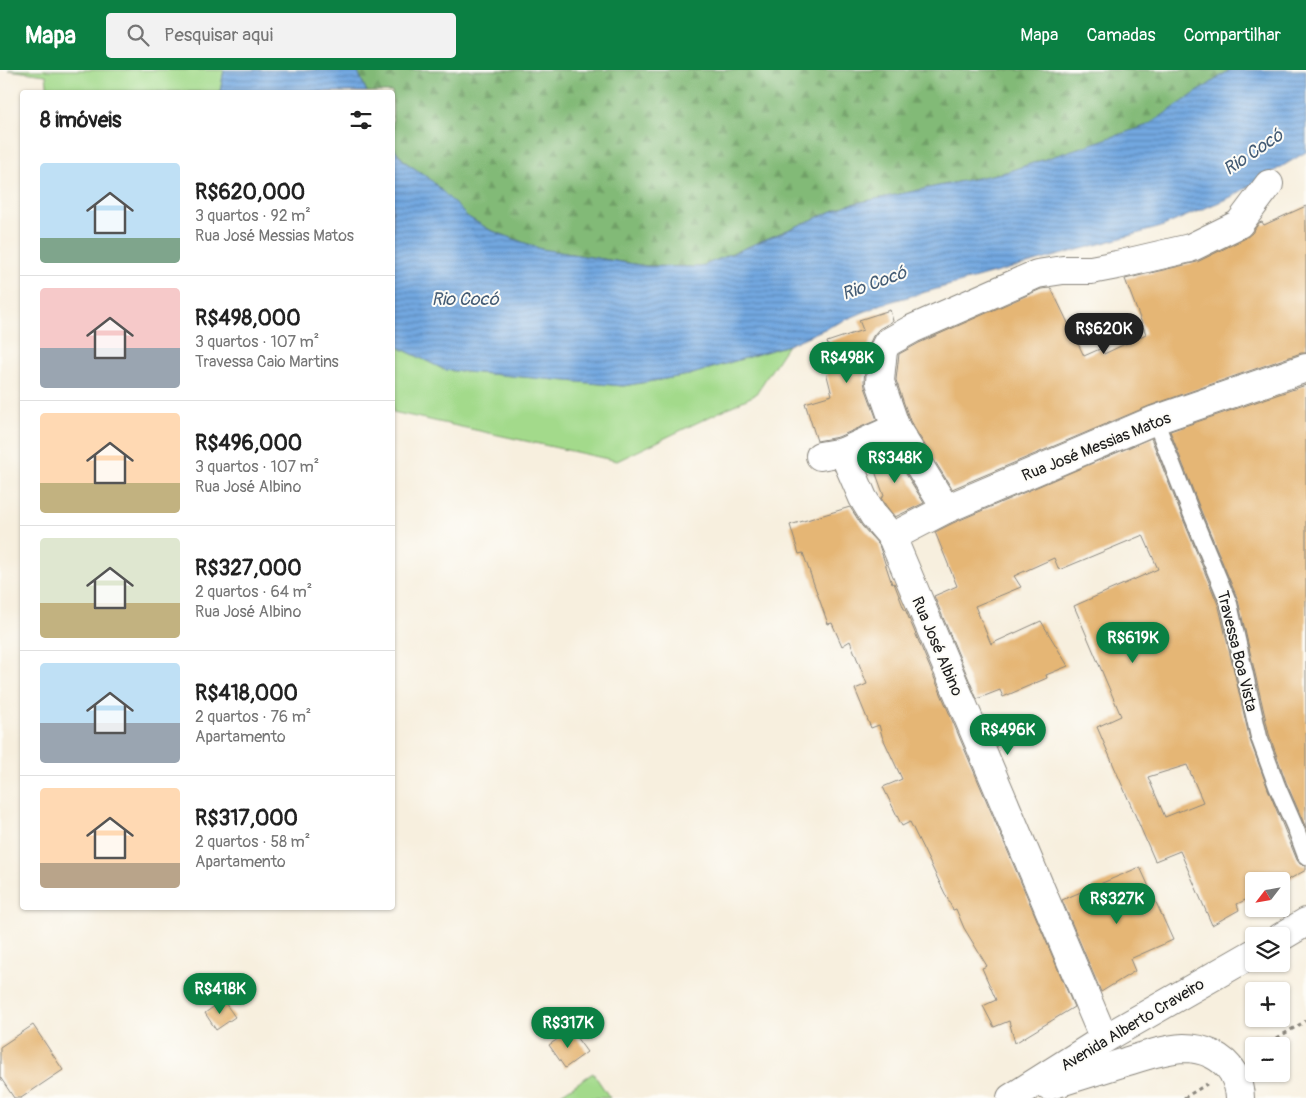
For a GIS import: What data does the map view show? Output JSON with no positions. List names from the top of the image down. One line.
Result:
{"streets":{"street":["Rua José Messias Matos","Rua José Albino","Avenida Alberto Craveiro"],"lane":["Travessa Boa Vista"]},"crossings":[["Rua José Messias Matos","Rua José Albino"],["Rua José Messias Matos","Travessa Boa Vista"],["Rua José Albino","Avenida Alberto Craveiro"]],"water":["Rio Cocó"],"north":"bottom left","page":{"header":"Mapa","search":"Pesquisar aqui","nav":["Mapa","Camadas","Compartilhar"],"heading":"8 imóveis","list":[{"name":"R$620,000","note":"3 quartos · 92 m² · Rua José Messias Matos"},{"name":"R$498,000","note":"3 quartos · 107 m² · Travessa Caio Martins"},{"name":"R$496,000","note":"3 quartos · 107 m² · Rua José Albino"},{"name":"R$327,000","note":"2 quartos · 64 m² · Rua José Albino"},{"name":"R$418,000","note":"2 quartos · 76 m² · Apartamento"},{"name":"R$317,000","note":"2 quartos · 58 m² · Apartamento"}],"price":["R$620K","R$498K","R$348K","R$619K","R$496K","R$327K","R$418K","R$317K"],"map_buttons":["+","−"]}}
